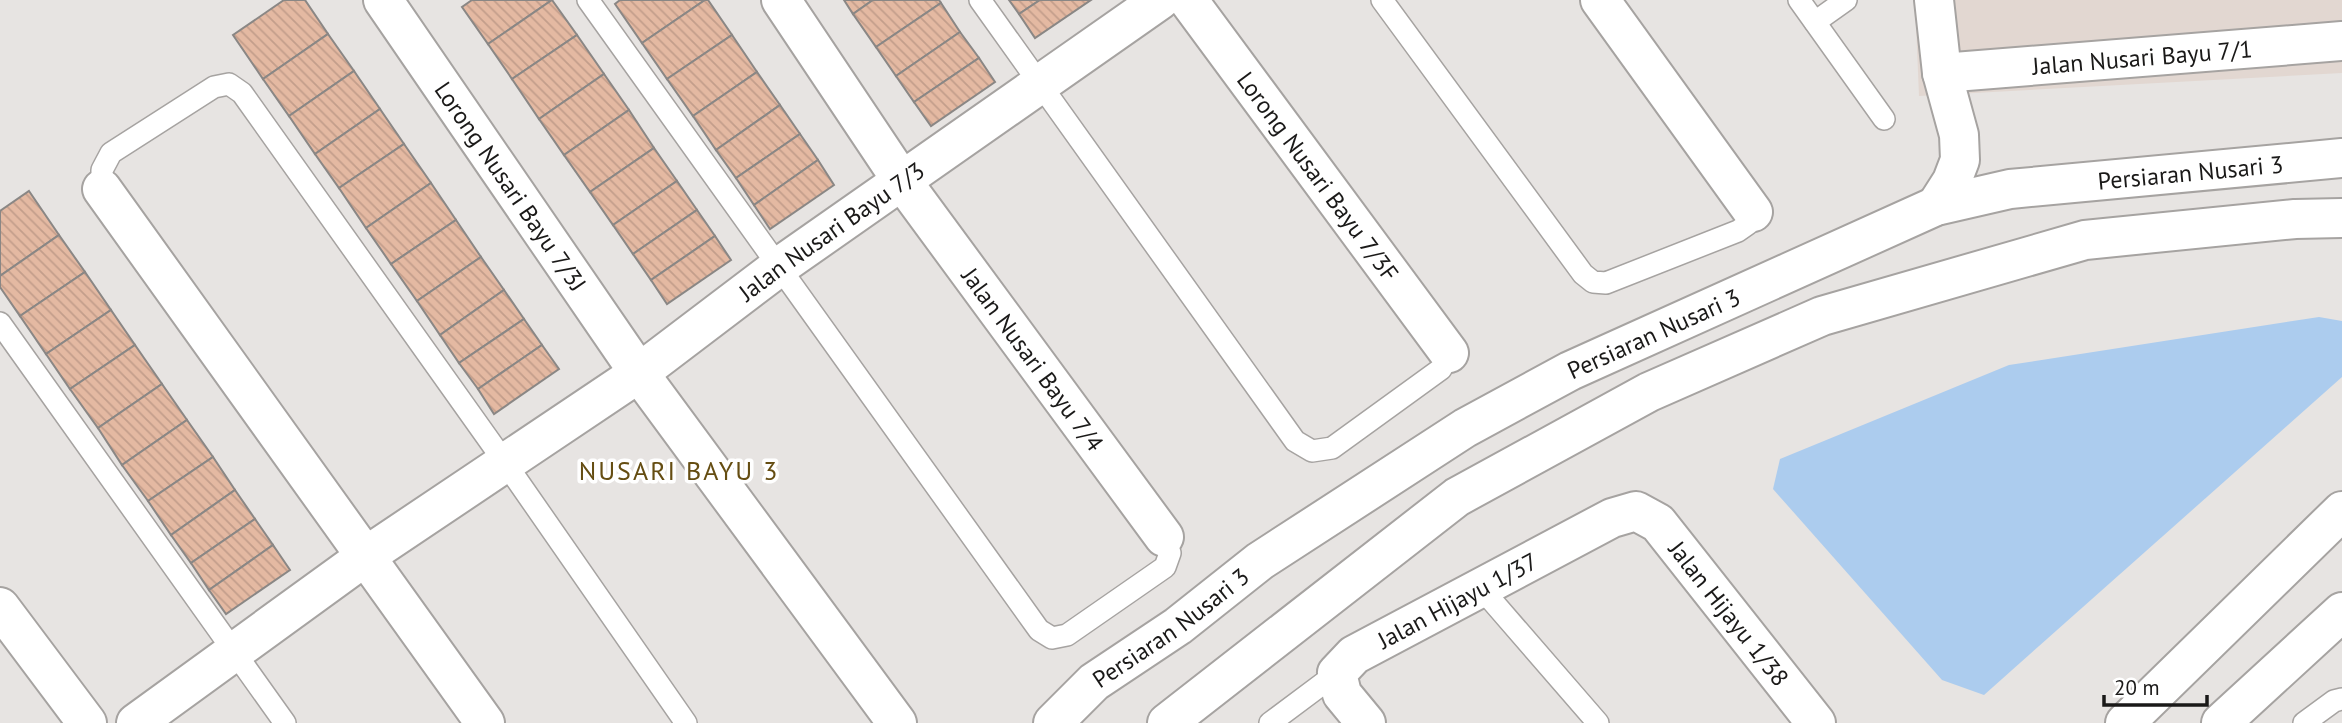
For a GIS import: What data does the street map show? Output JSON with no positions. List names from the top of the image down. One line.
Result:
{"streets":{"street":["Jalan Nusari Bayu 7/1","Persiaran Nusari 3","Lorong Nusari Bayu 7/3F","Lorong Nusari Bayu 7/3J","Jalan Nusari Bayu 7/3","Jalan Nusari Bayu 7/4","Jalan Hijayu 1/37","Jalan Hijayu 1/38"]},"crossings":[["Lorong Nusari Bayu 7/3J","Jalan Nusari Bayu 7/3"],["Jalan Nusari Bayu 7/3","Jalan Nusari Bayu 7/4"],["Jalan Hijayu 1/37","Jalan Hijayu 1/38"]],"districts":["NUSARI BAYU 3"],"scale_bar":"20 m"}
